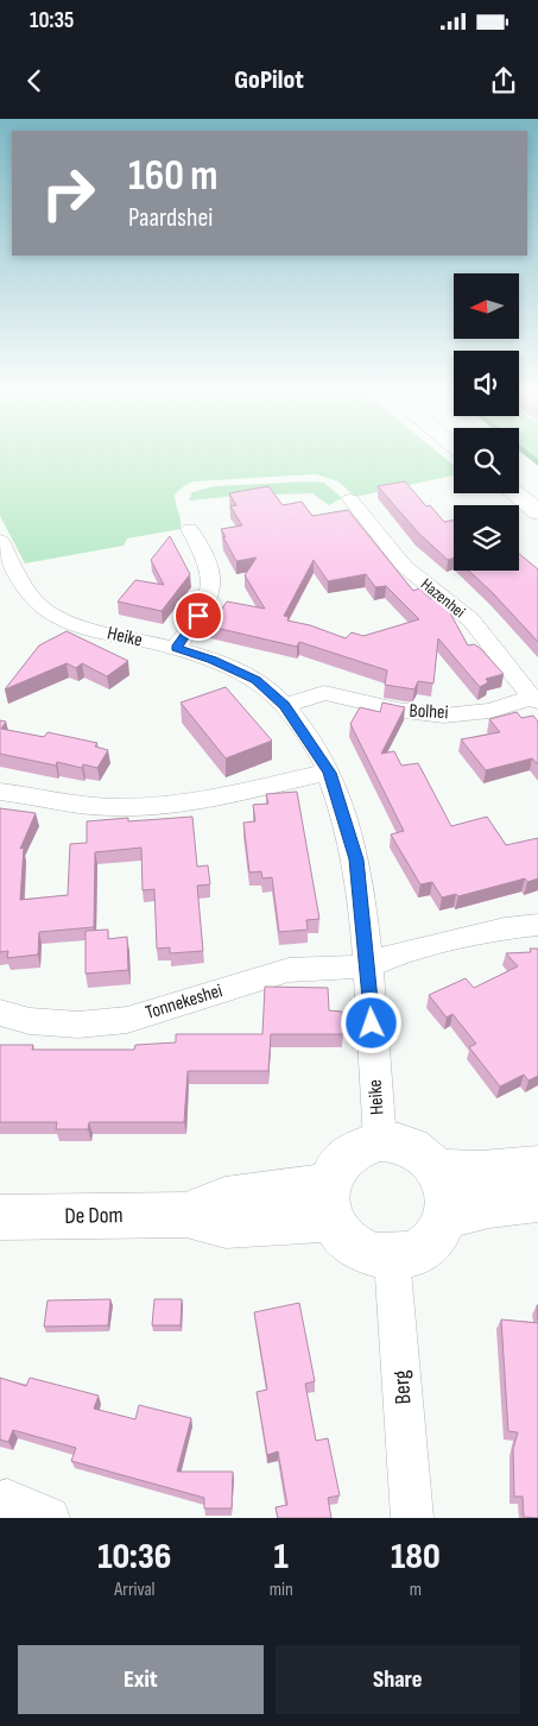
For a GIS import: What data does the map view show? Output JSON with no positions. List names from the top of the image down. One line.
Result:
{"streets":{"street":["Hazenhei","Heike","Bolhei","Tonnekeshei","De Dom","Berg"]},"crossings":[["Hazenhei","Bolhei"],["Heike","Bolhei"],["Heike","Tonnekeshei"],["Heike","De Dom"],["Heike","Berg"],["De Dom","Berg"]],"north":"left","page":{"status":"10:35","header":"GoPilot","turn":["160 m","Paardshei"],"eta":["10:36","Arrival","1","min","180","m"],"buttons":["Exit","Share"]}}
